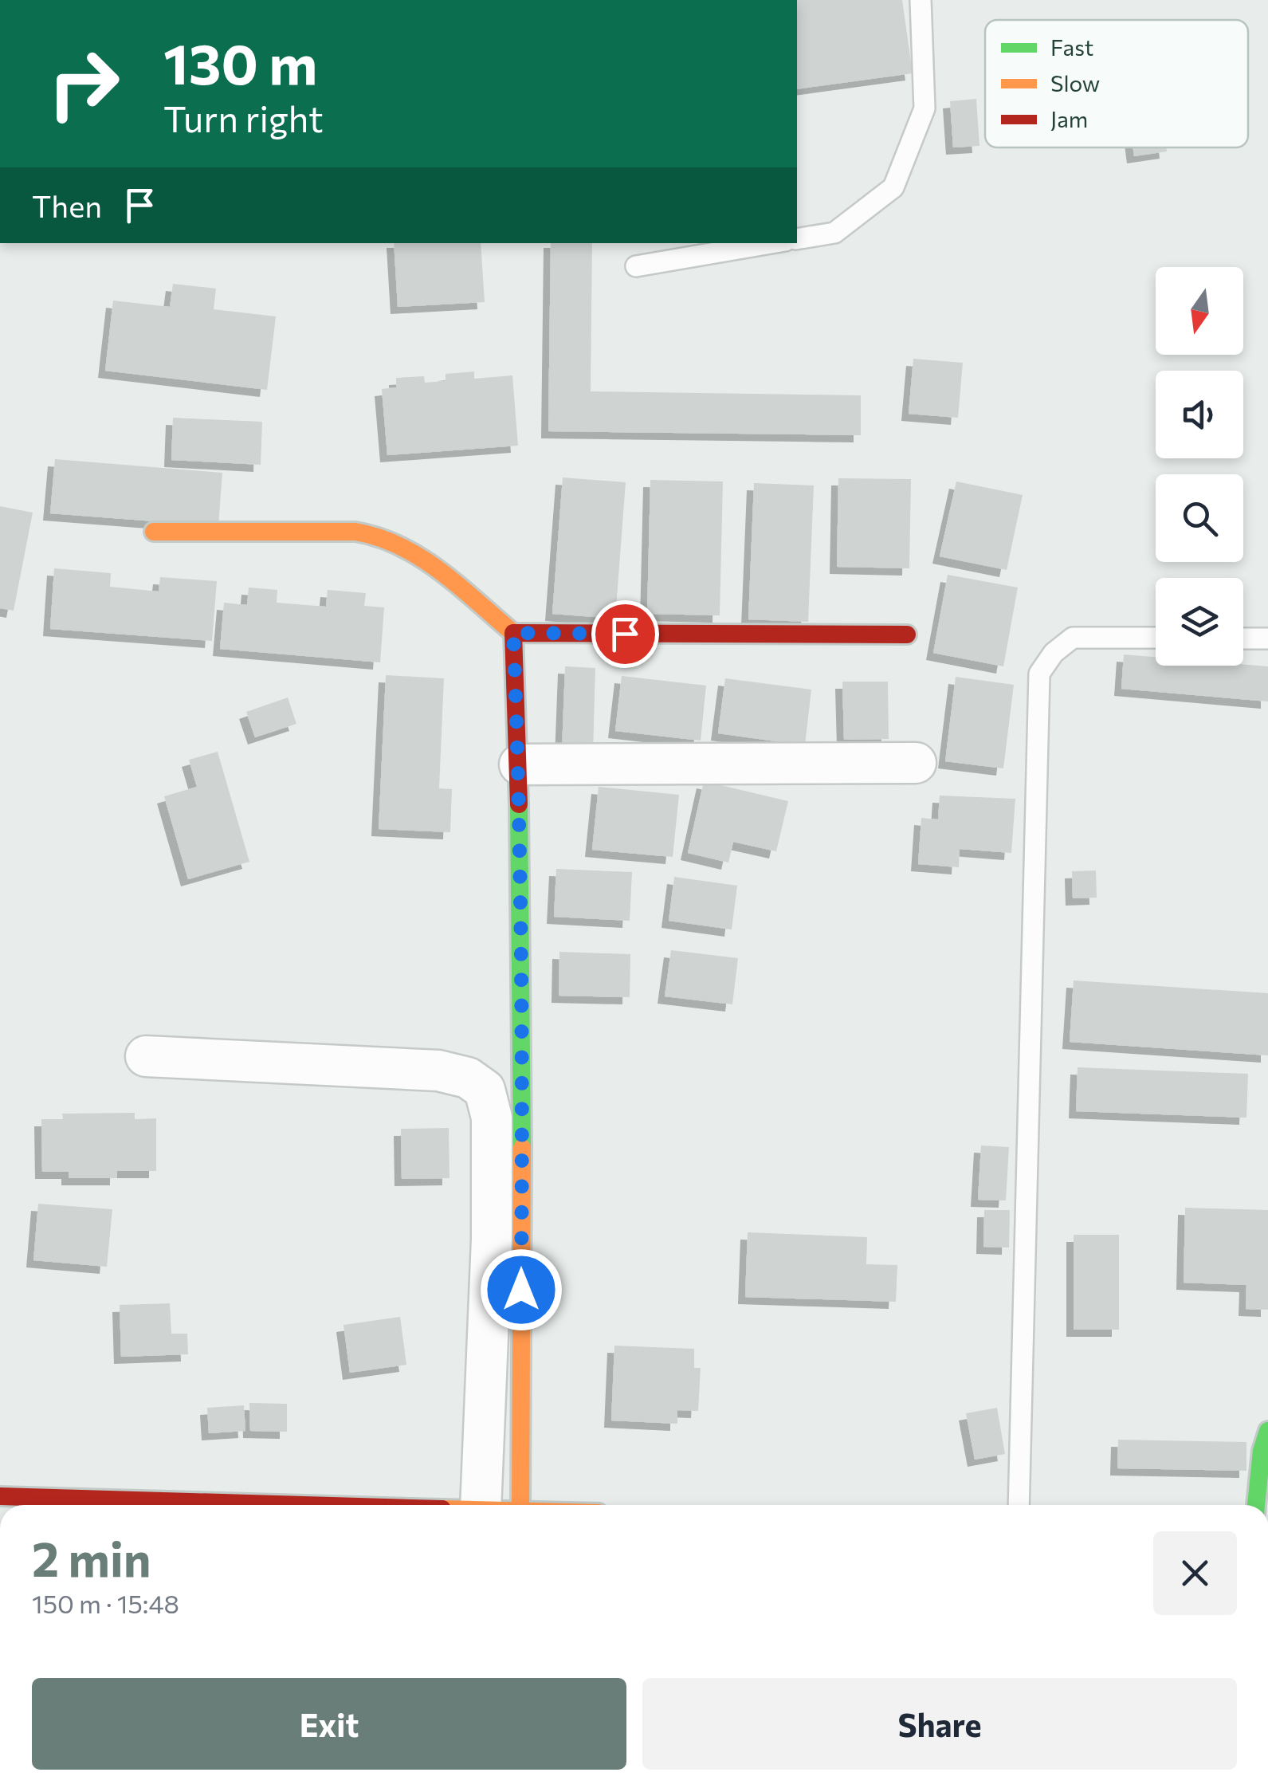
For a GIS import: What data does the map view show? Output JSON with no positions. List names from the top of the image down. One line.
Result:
{"legend":["Fast","Slow","Jam"],"north":"bottom","page":{"turn":["130 m","Turn right"],"then":"Then","heading":["2 min","150 m · 15:48"],"buttons":["Exit","Share"]}}
